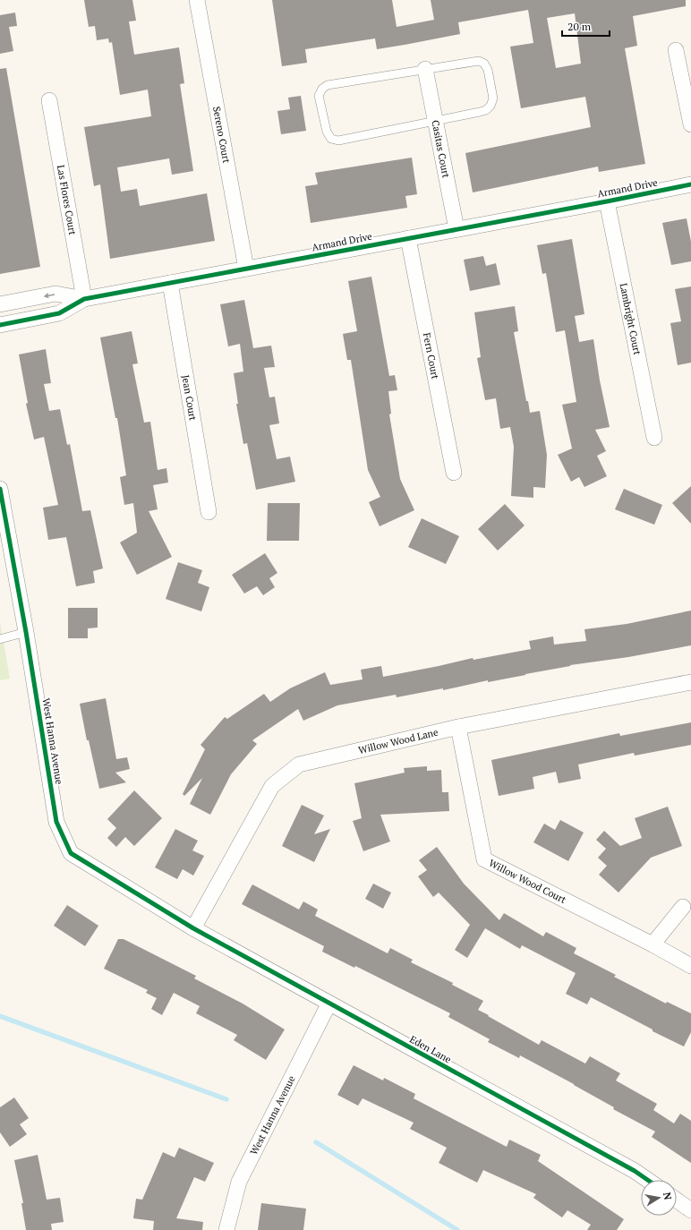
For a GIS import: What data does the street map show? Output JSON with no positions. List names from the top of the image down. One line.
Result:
{"streets":{"street":["Sereno Court","Casitas Court","Armand Drive","Las Flores Court","Lambright Court","Fern Court","Jean Court","West Hanna Avenue","Willow Wood Lane","Willow Wood Court","Eden Lane"]},"crossings":[["Sereno Court","Armand Drive"],["Casitas Court","Armand Drive"],["Armand Drive","Las Flores Court"],["Armand Drive","Lambright Court"],["Armand Drive","Fern Court"],["Armand Drive","Jean Court"],["West Hanna Avenue","Willow Wood Lane"],["West Hanna Avenue","Eden Lane"],["Willow Wood Lane","Willow Wood Court"],["Willow Wood Lane","Eden Lane"]],"scale_bar":"20 m","north":"right"}
